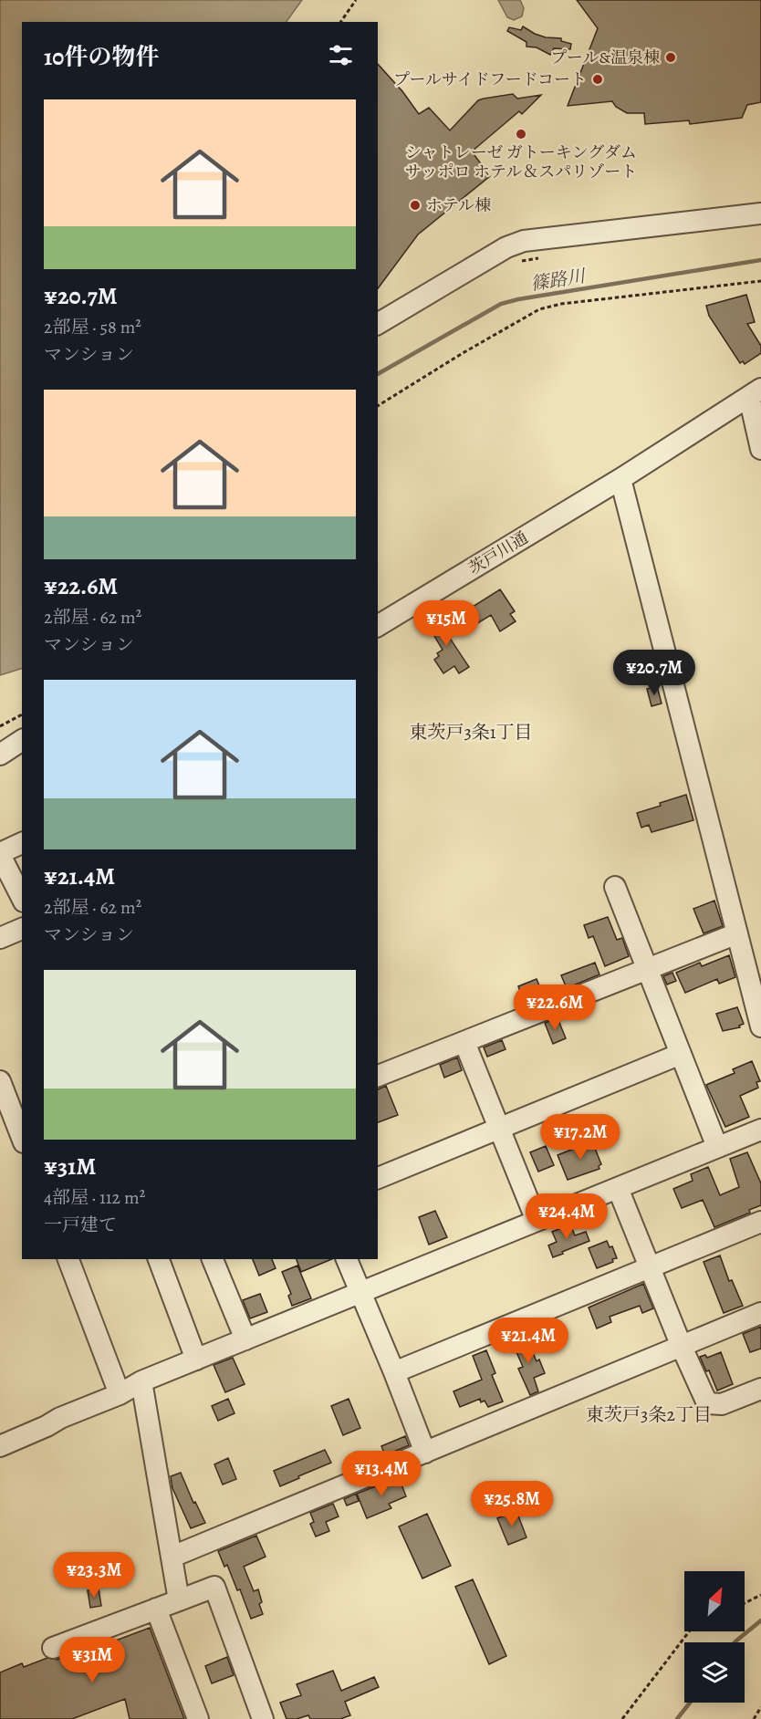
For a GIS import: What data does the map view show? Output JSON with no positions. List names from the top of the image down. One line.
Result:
{"streets":{"street":["茨戸川通"]},"districts":["東茨戸3条1丁目","東茨戸3条2丁目"],"water":["篠路川"],"places":["プール&温泉棟","プールサイドフードコート","シャトレーゼ ガトーキングダム サッポロ ホテル＆スパリゾート","ホテル棟"],"north":"top right","page":{"heading":"10件の物件","list":[{"name":"¥20.7M","note":"2部屋 · 58 m² · マンション"},{"name":"¥22.6M","note":"2部屋 · 62 m² · マンション"},{"name":"¥21.4M","note":"2部屋 · 62 m² · マンション"},{"name":"¥31M","note":"4部屋 · 112 m² · 一戸建て"}],"price":["¥15M","¥20.7M","¥22.6M","¥17.2M","¥24.4M","¥21.4M","¥13.4M","¥25.8M","¥23.3M","¥31M"]}}
